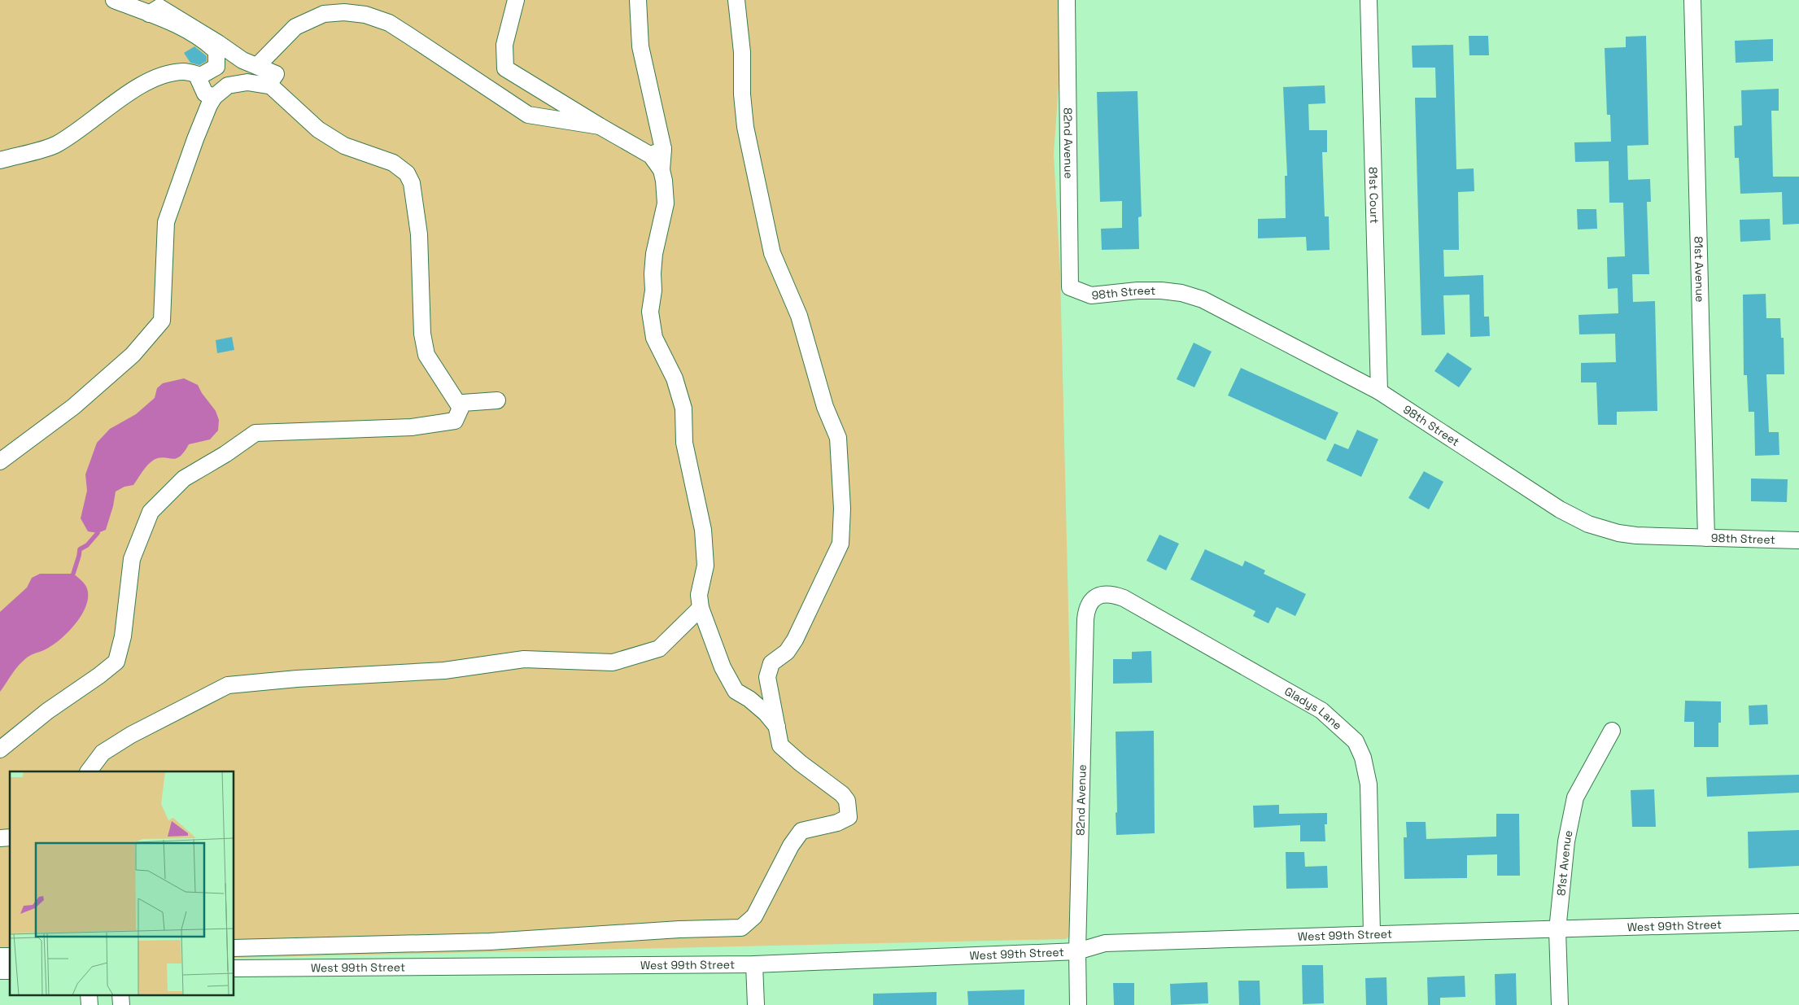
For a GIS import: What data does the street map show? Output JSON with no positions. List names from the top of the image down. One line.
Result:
{"streets":{"street":["82nd Avenue","81st Court","81st Avenue","98th Street","Gladys Lane","West 99th Street"]},"crossings":[["82nd Avenue","98th Street"],["82nd Avenue","Gladys Lane"],["82nd Avenue","West 99th Street"],["81st Court","98th Street"],["81st Avenue","98th Street"],["81st Avenue","West 99th Street"],["Gladys Lane","West 99th Street"]]}
